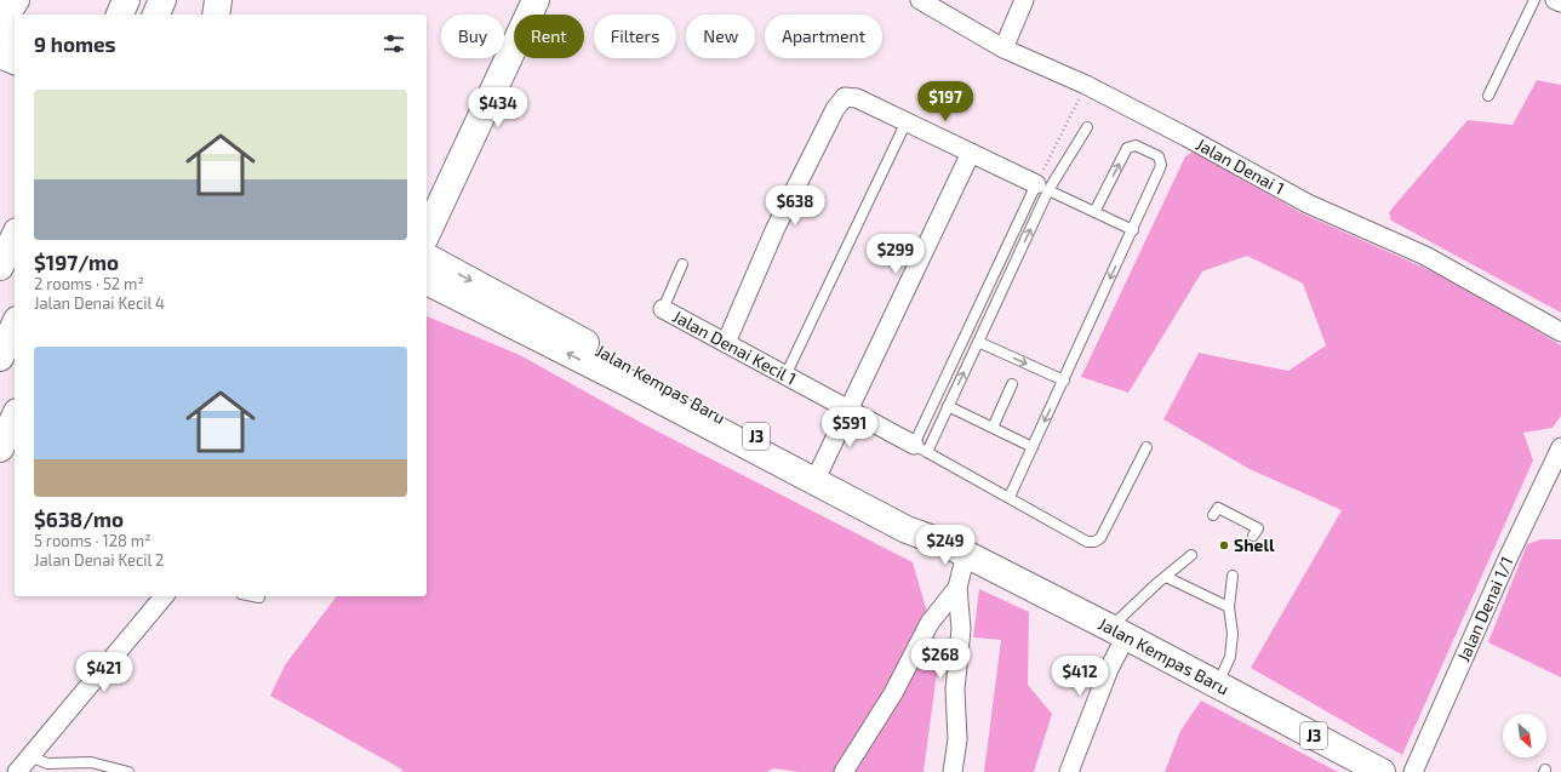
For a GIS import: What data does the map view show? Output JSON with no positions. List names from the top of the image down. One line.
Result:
{"streets":{"main road":["Jalan Kempas Baru","J3"],"street":["Jalan Denai 1","Jalan Denai Kecil 1","Jalan Denai 1/1"]},"places":["Shell"],"north":"bottom right","page":{"chip":["Buy","Rent","Filters","New","Apartment"],"heading":"9 homes","list":[{"name":"$197/mo","note":"2 rooms · 52 m² · Jalan Denai Kecil 4"},{"name":"$638/mo","note":"5 rooms · 128 m² · Jalan Denai Kecil 2"}],"price":["$197","$434","$638","$299","$591","$249","$268","$421","$412"]}}
